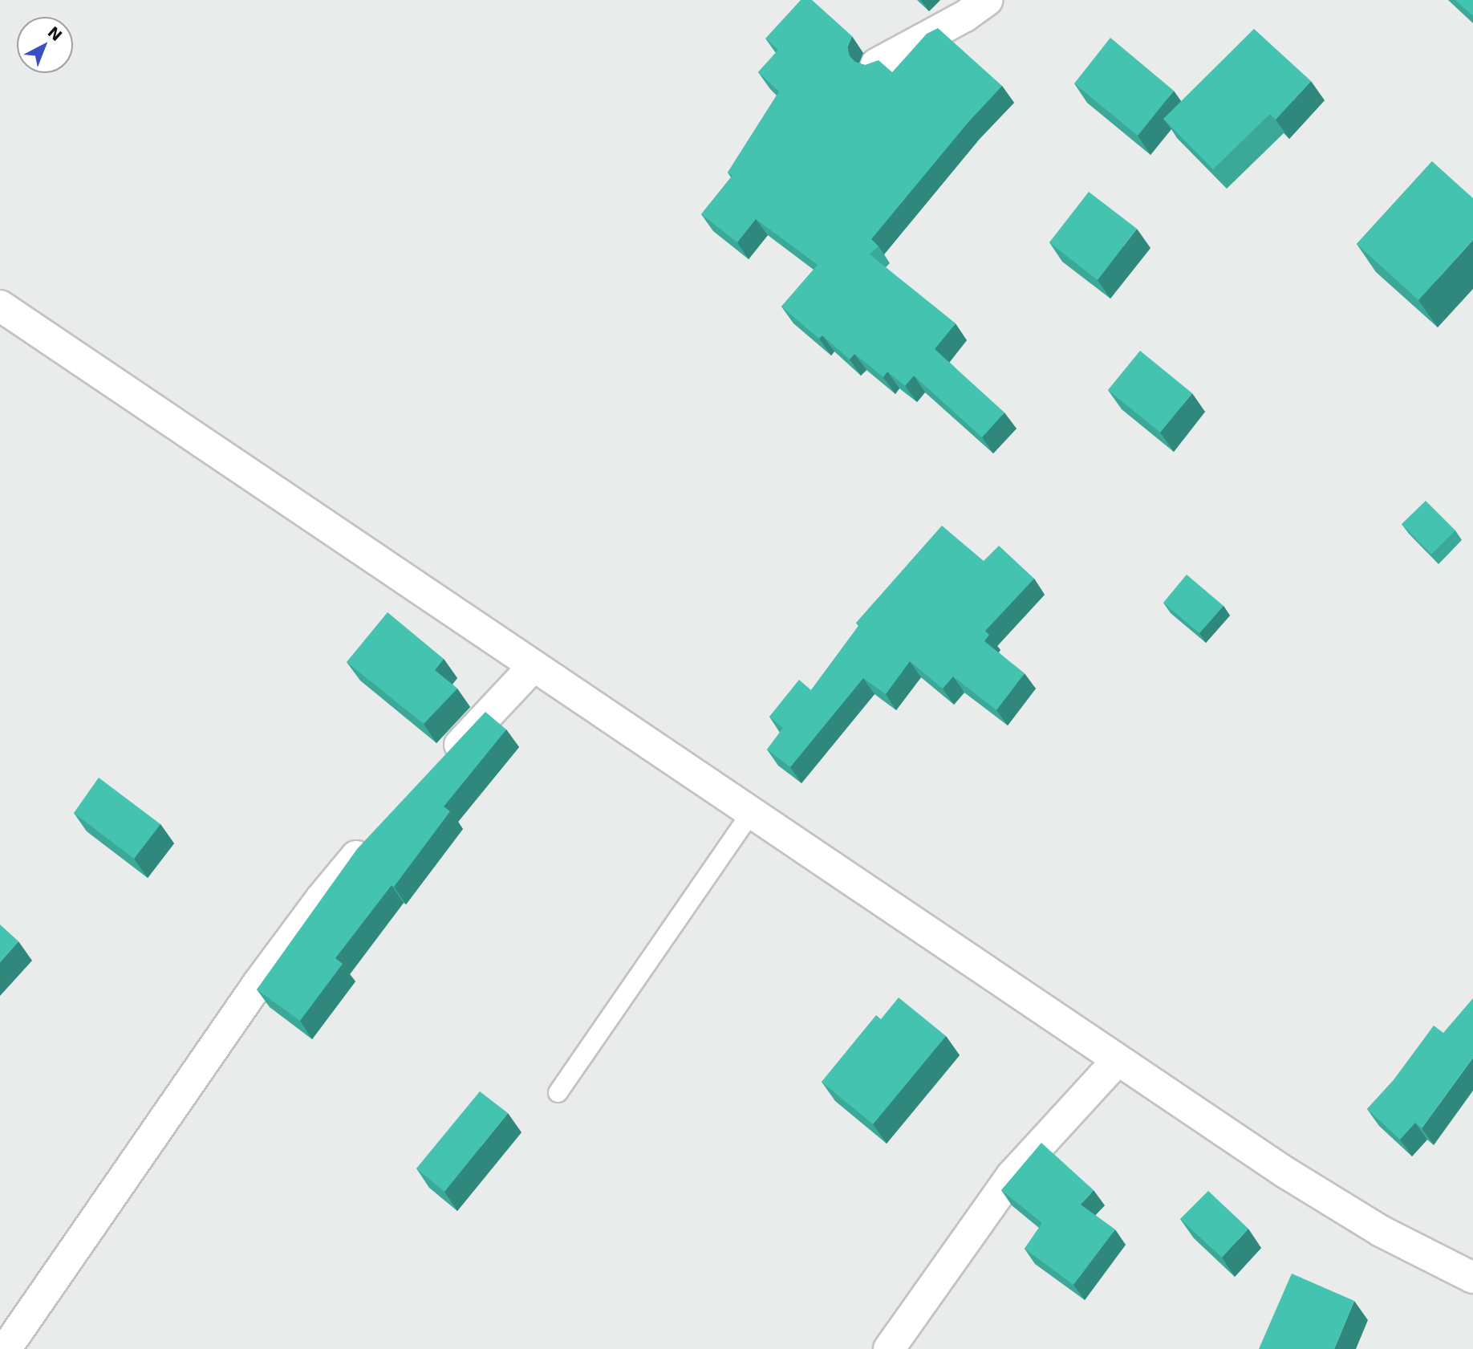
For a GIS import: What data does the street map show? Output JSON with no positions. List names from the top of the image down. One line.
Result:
{"north":"top right"}
